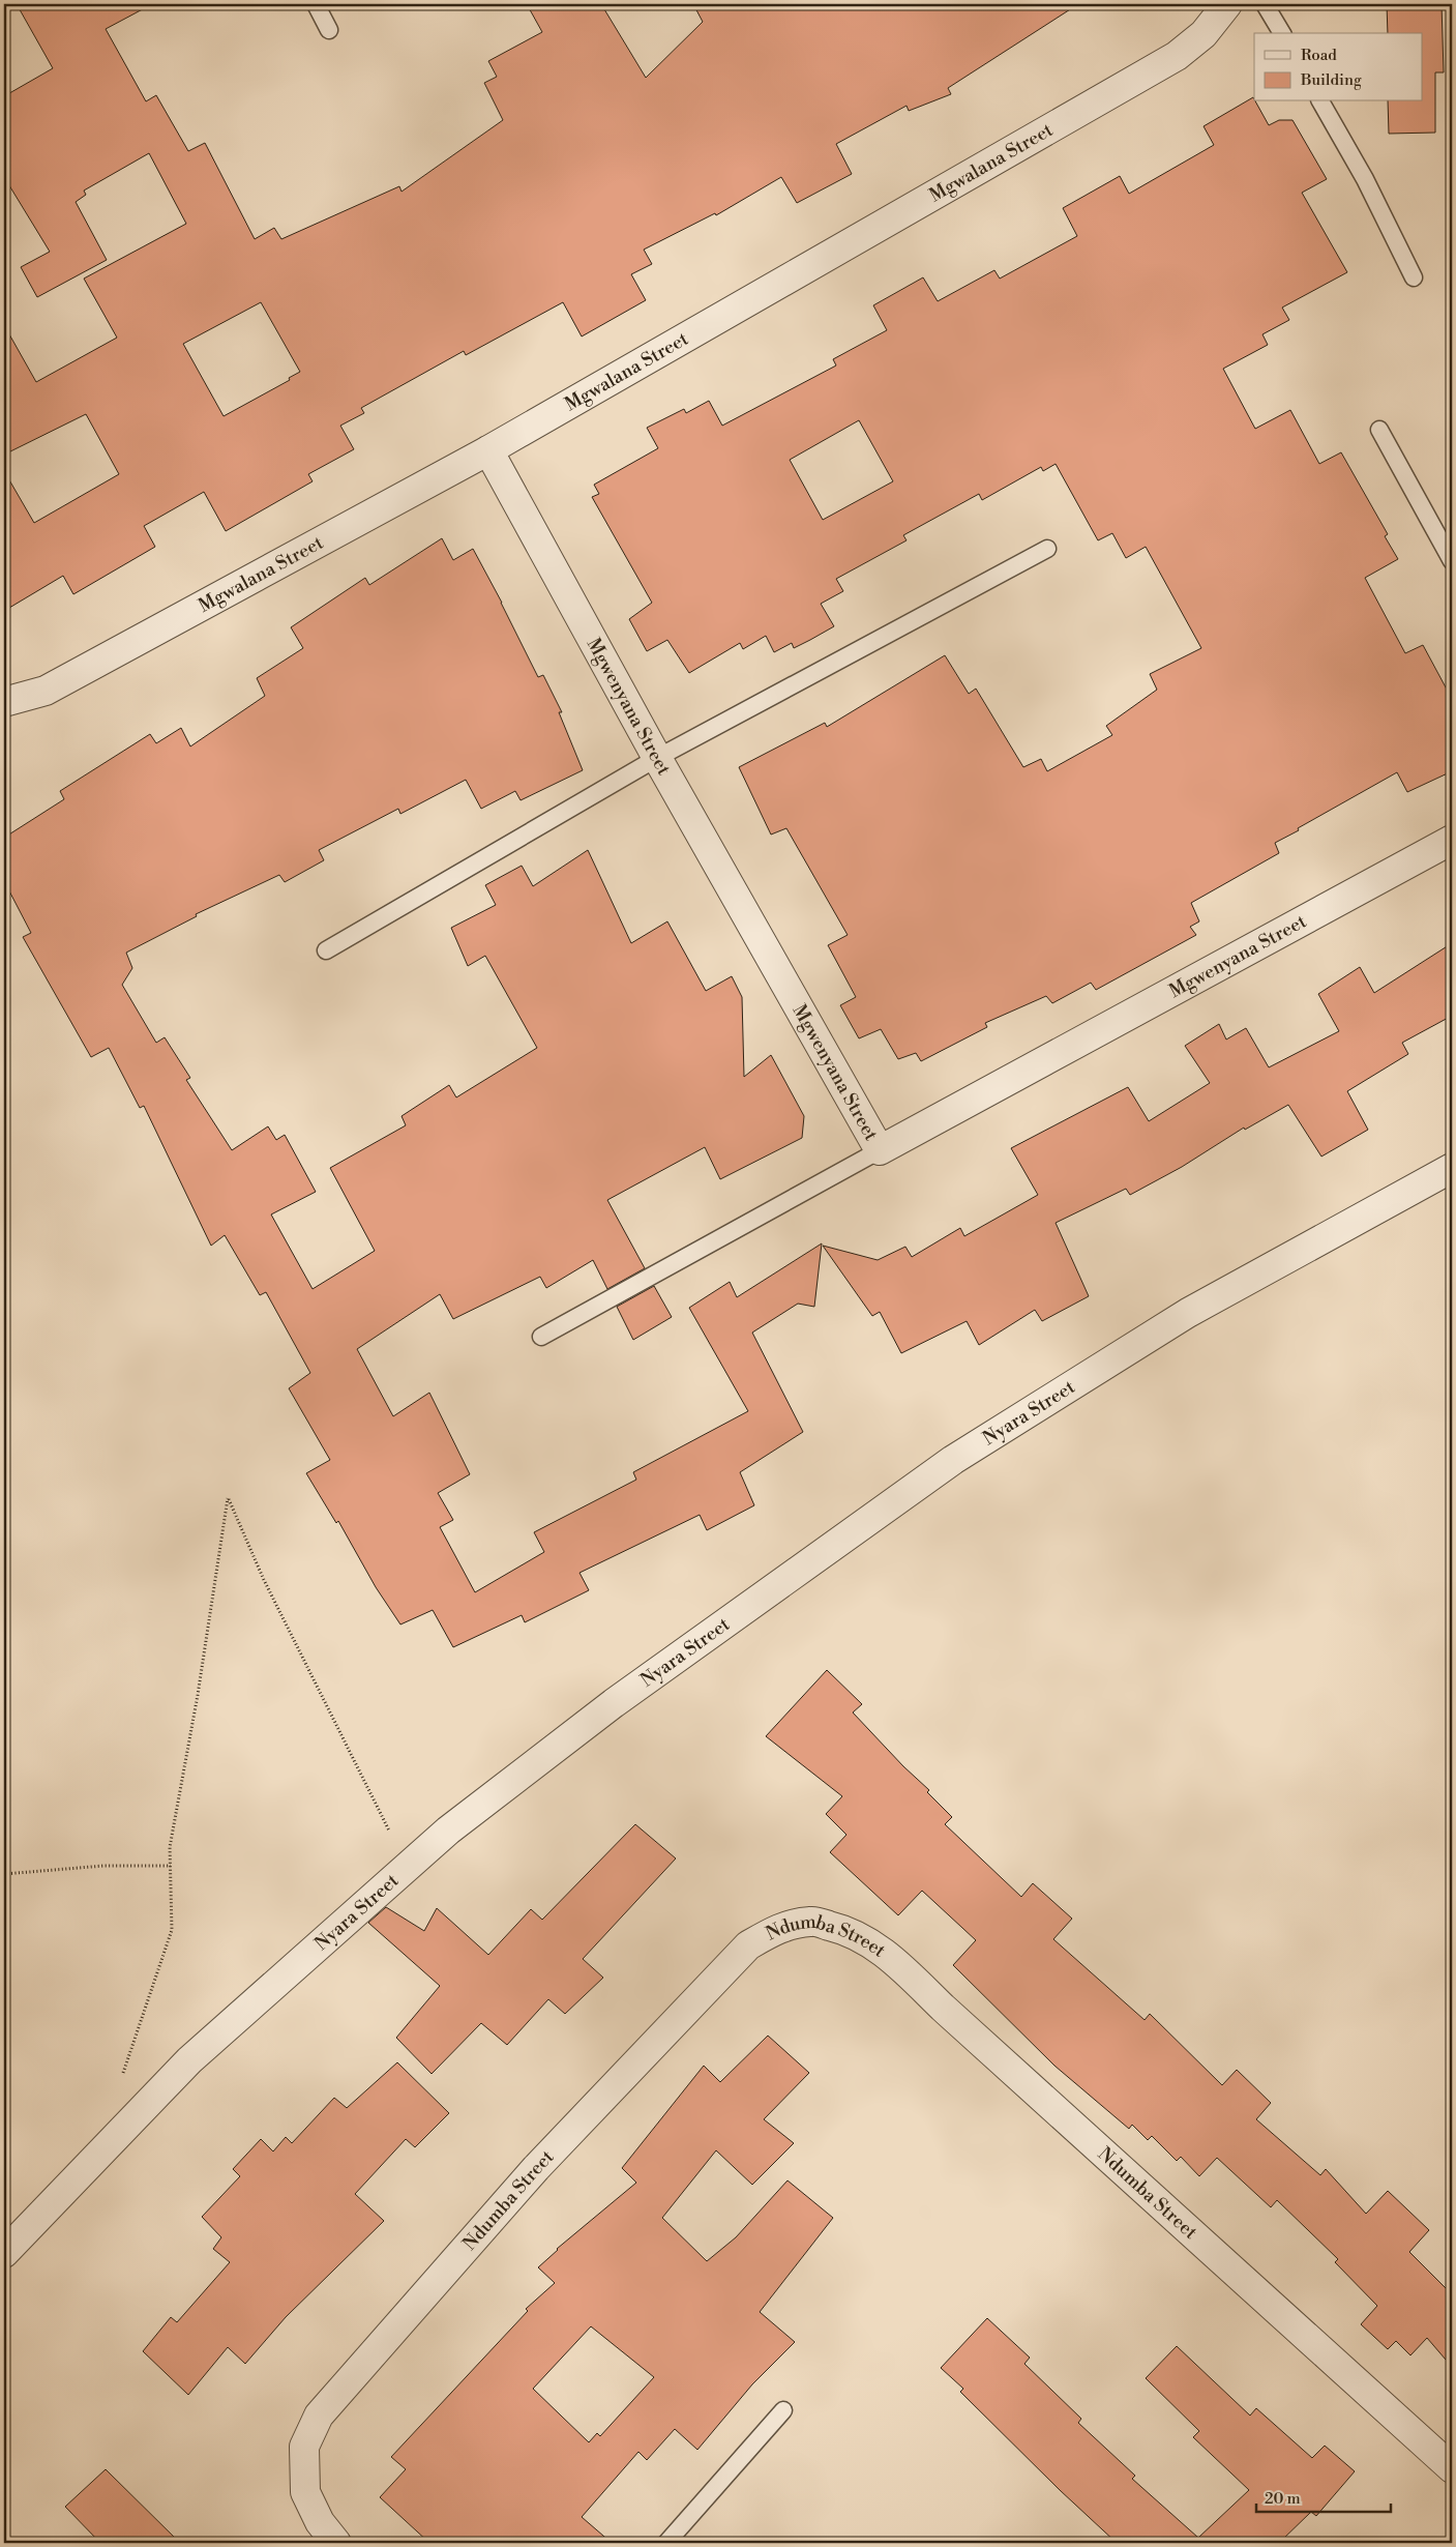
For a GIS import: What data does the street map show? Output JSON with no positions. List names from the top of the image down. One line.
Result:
{"streets":{"street":["Mgwalana Street","Mgwenyana Street","Nyara Street","Ndumba Street"]},"crossings":[["Mgwalana Street","Mgwenyana Street"]],"legend":["Road","Building"],"scale_bar":"20 m"}
